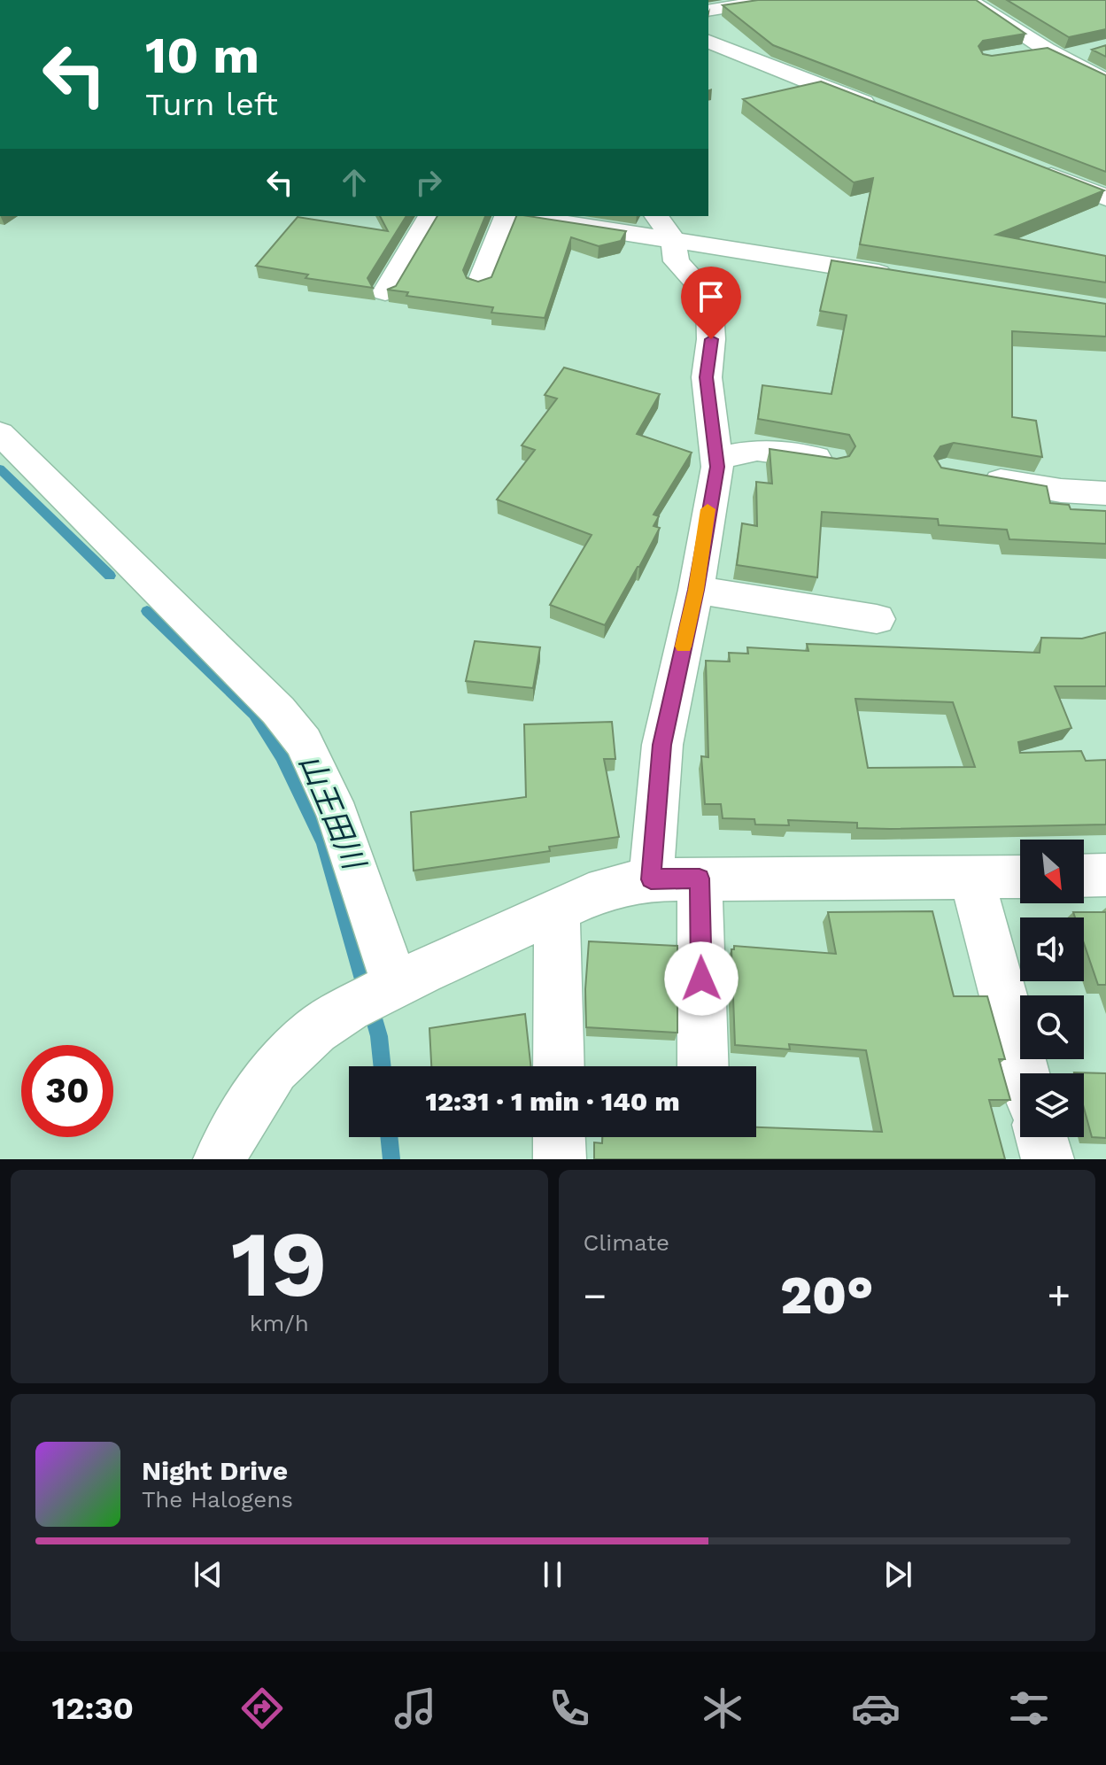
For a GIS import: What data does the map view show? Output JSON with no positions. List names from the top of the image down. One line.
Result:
{"water":["山王田川"],"north":"bottom right","page":{"turn":["10 m","Turn left"],"limit":"30","trip":"12:31 · 1 min · 140 m","tile":[["19","km/h"],"Climate"],"heat":["−","20°","+"],"song":["Night Drive","The Halogens"],"tabs":"12:30"}}
